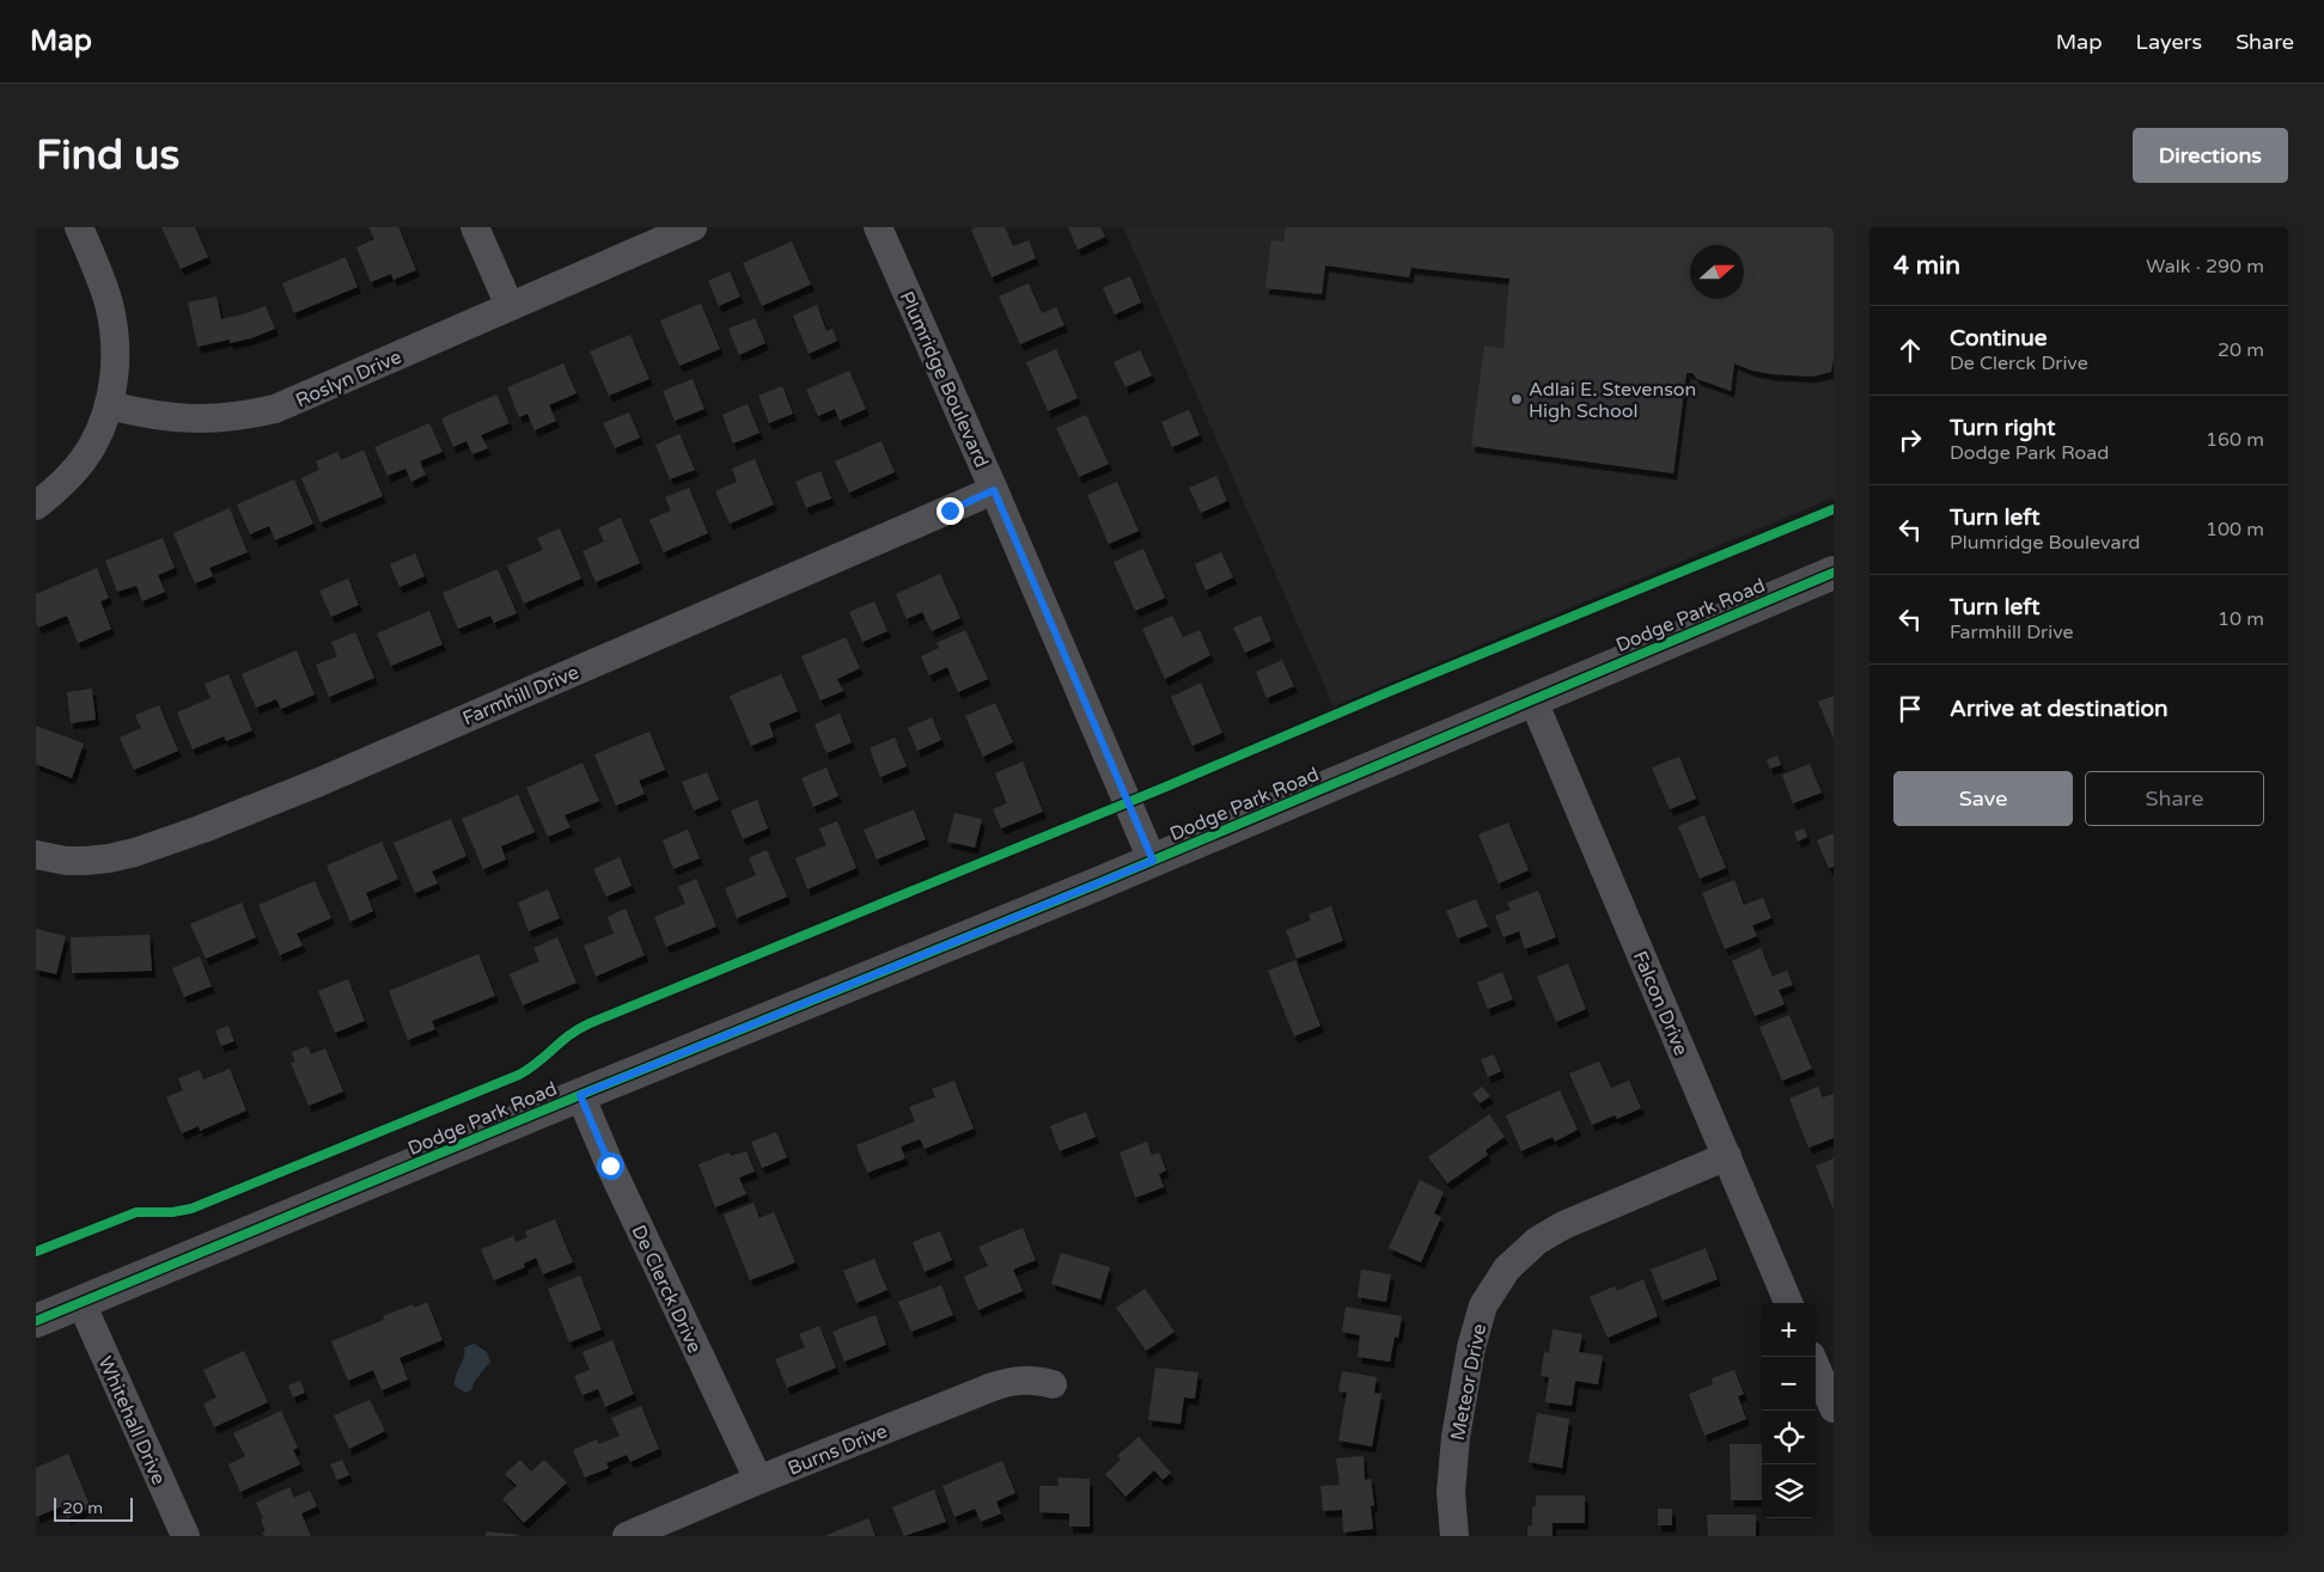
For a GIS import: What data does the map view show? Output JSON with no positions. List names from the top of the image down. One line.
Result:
{"streets":{"street":["Roslyn Drive","Plumridge Boulevard","Dodge Park Road","Farmhill Drive","Falcon Drive","De Clerck Drive","Meteor Drive","Whitehall Drive","Burns Drive"]},"crossings":[["Plumridge Boulevard","Dodge Park Road"],["Plumridge Boulevard","Farmhill Drive"],["Dodge Park Road","Falcon Drive"],["Dodge Park Road","De Clerck Drive"],["Dodge Park Road","Whitehall Drive"],["Falcon Drive","Meteor Drive"],["De Clerck Drive","Burns Drive"]],"places":["Adlai E. Stevenson High School"],"scale_bar":"20 m","north":"right","page":{"header":"Map","nav":["Map","Layers","Share"],"buttons":["Directions",["Save","Share"]],"title":"Find us","heading":["4 min","Walk · 290 m"],"list":[["Continue","De Clerck Drive","20 m"],["Turn right","Dodge Park Road","160 m"],["Turn left","Plumridge Boulevard","100 m"],["Turn left","Farmhill Drive","10 m"],"Arrive at destination"],"map_buttons":["+","−"],"scale":"20 m"}}
